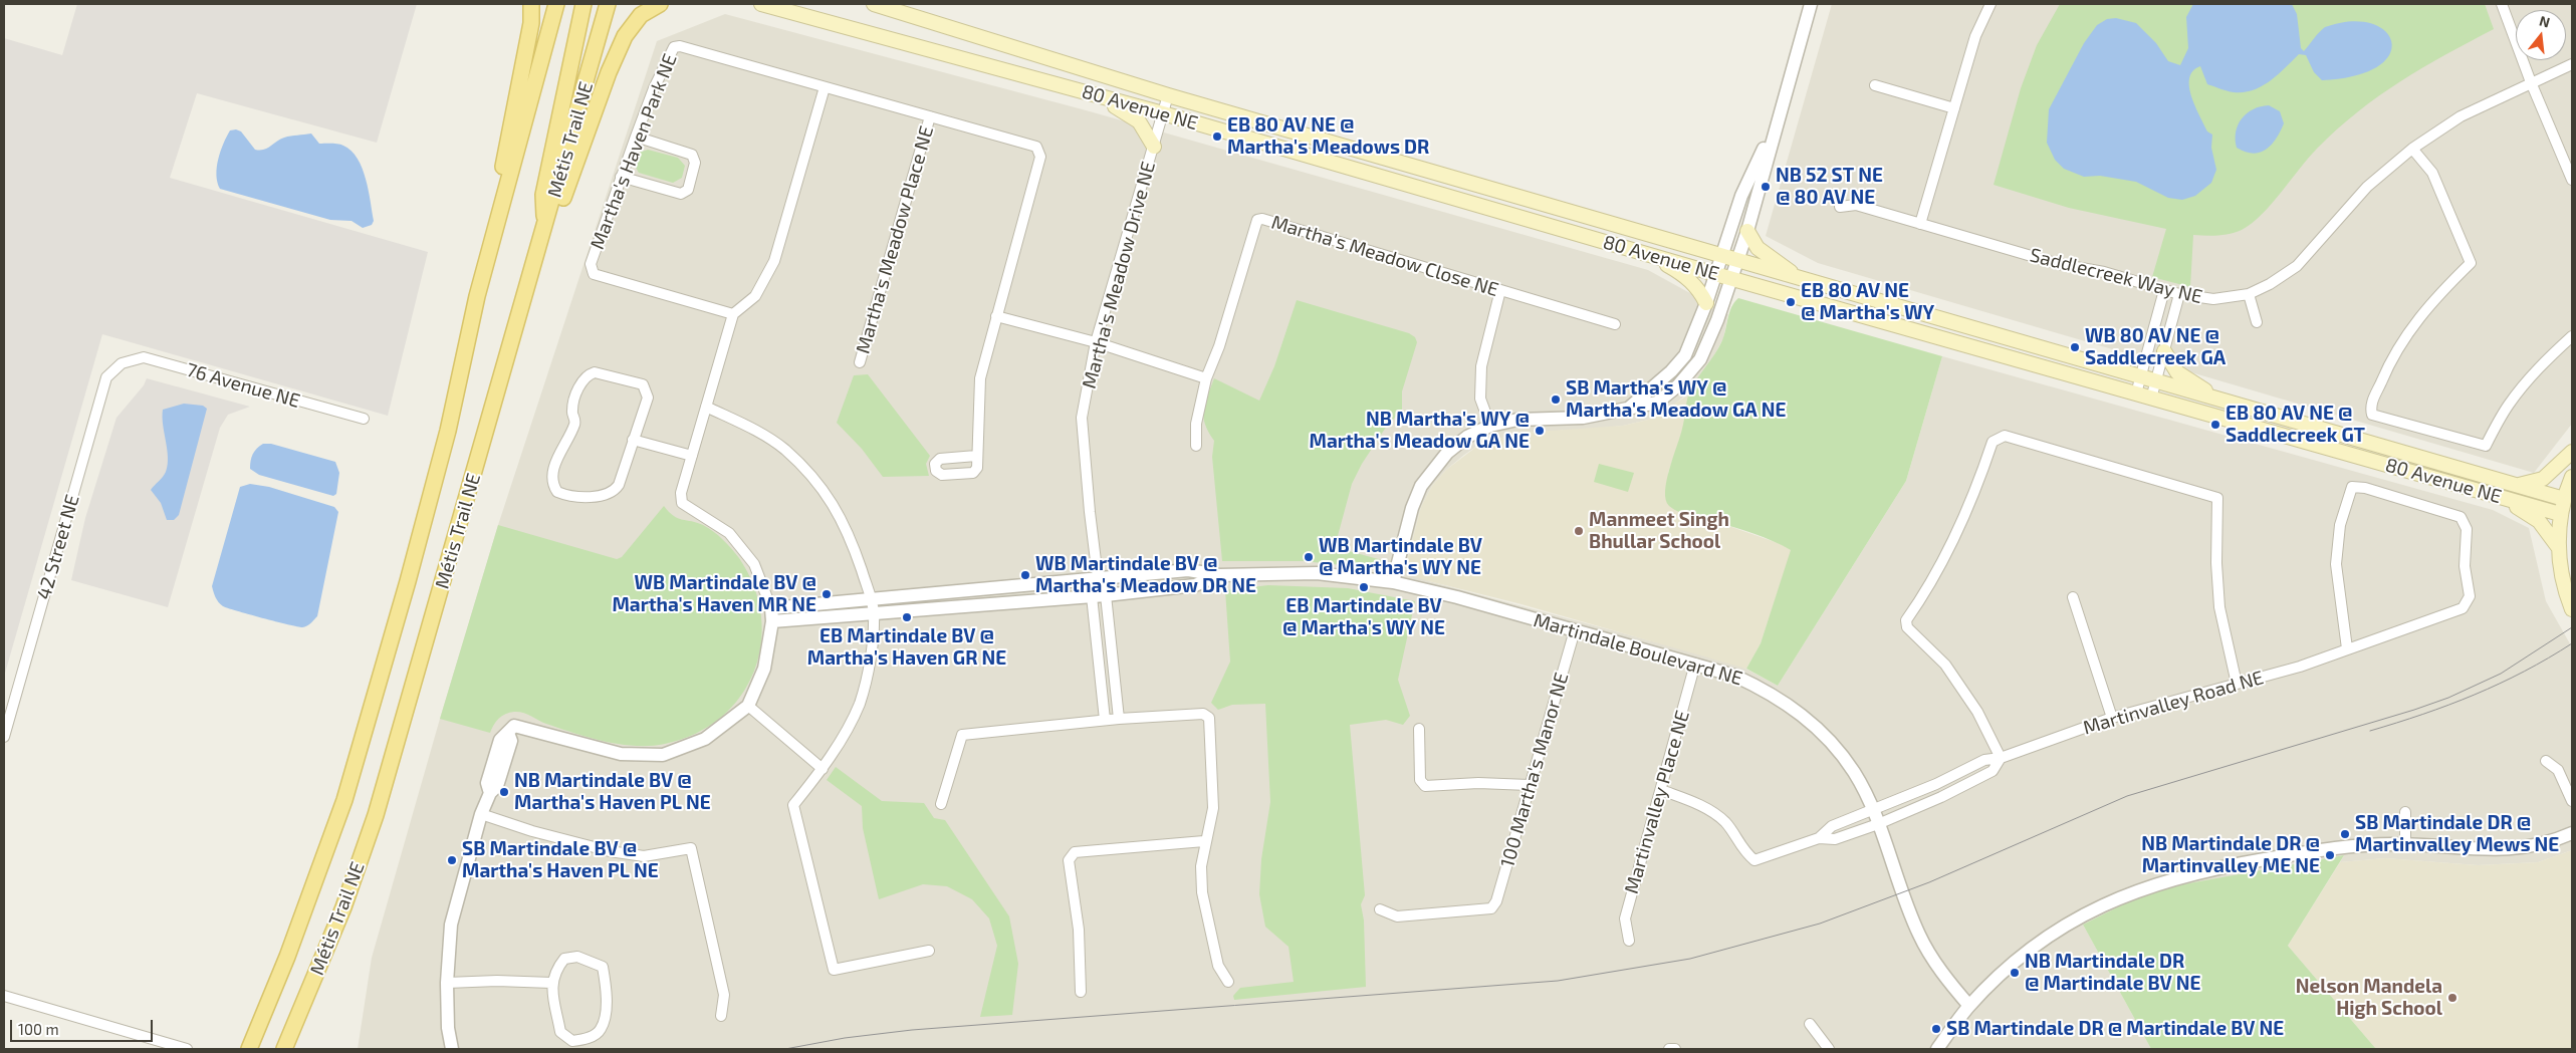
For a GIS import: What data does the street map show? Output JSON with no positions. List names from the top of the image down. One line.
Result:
{"streets":{"main road":["80 Avenue NE","Métis Trail NE"],"street":["Martha's Haven Park NE","Martha's Meadow Place NE","Martha's Meadow Close NE","Martha's Meadow Drive NE","Saddlecreek Way NE","76 Avenue NE","42 Street NE","Martindale Boulevard NE","Martinvalley Road NE","100 Martha's Manor NE","Martinvalley Place NE"]},"crossings":[["80 Avenue NE","Martha's Meadow Drive NE"],["Martha's Meadow Drive NE","Martindale Boulevard NE"],["76 Avenue NE","42 Street NE"],["Martindale Boulevard NE","Martinvalley Road NE"],["Martindale Boulevard NE","100 Martha's Manor NE"],["Martindale Boulevard NE","Martinvalley Place NE"]],"places":["EB 80 AV NE @ Martha's Meadows DR","NB 52 ST NE @ 80 AV NE","EB 80 AV NE @ Martha's WY","WB 80 AV NE @ Saddlecreek GA","SB Martha's WY @ Martha's Meadow GA NE","EB 80 AV NE @ Saddlecreek GT","NB Martha's WY @ Martha's Meadow GA NE","Manmeet Singh Bhullar School","WB Martindale BV @ Martha's WY NE","WB Martindale BV @ Martha's Meadow DR NE","EB Martindale BV @ Martha's WY NE","WB Martindale BV @ Martha's Haven MR NE","EB Martindale BV @ Martha's Haven GR NE","NB Martindale BV @ Martha's Haven PL NE","SB Martindale DR @ Martinvalley Mews NE","NB Martindale DR @ Martinvalley ME NE","SB Martindale BV @ Martha's Haven PL NE","NB Martindale DR @ Martindale BV NE","Nelson Mandela High School","SB Martindale DR @ Martindale BV NE"],"scale_bar":"100 m","north":"top"}
